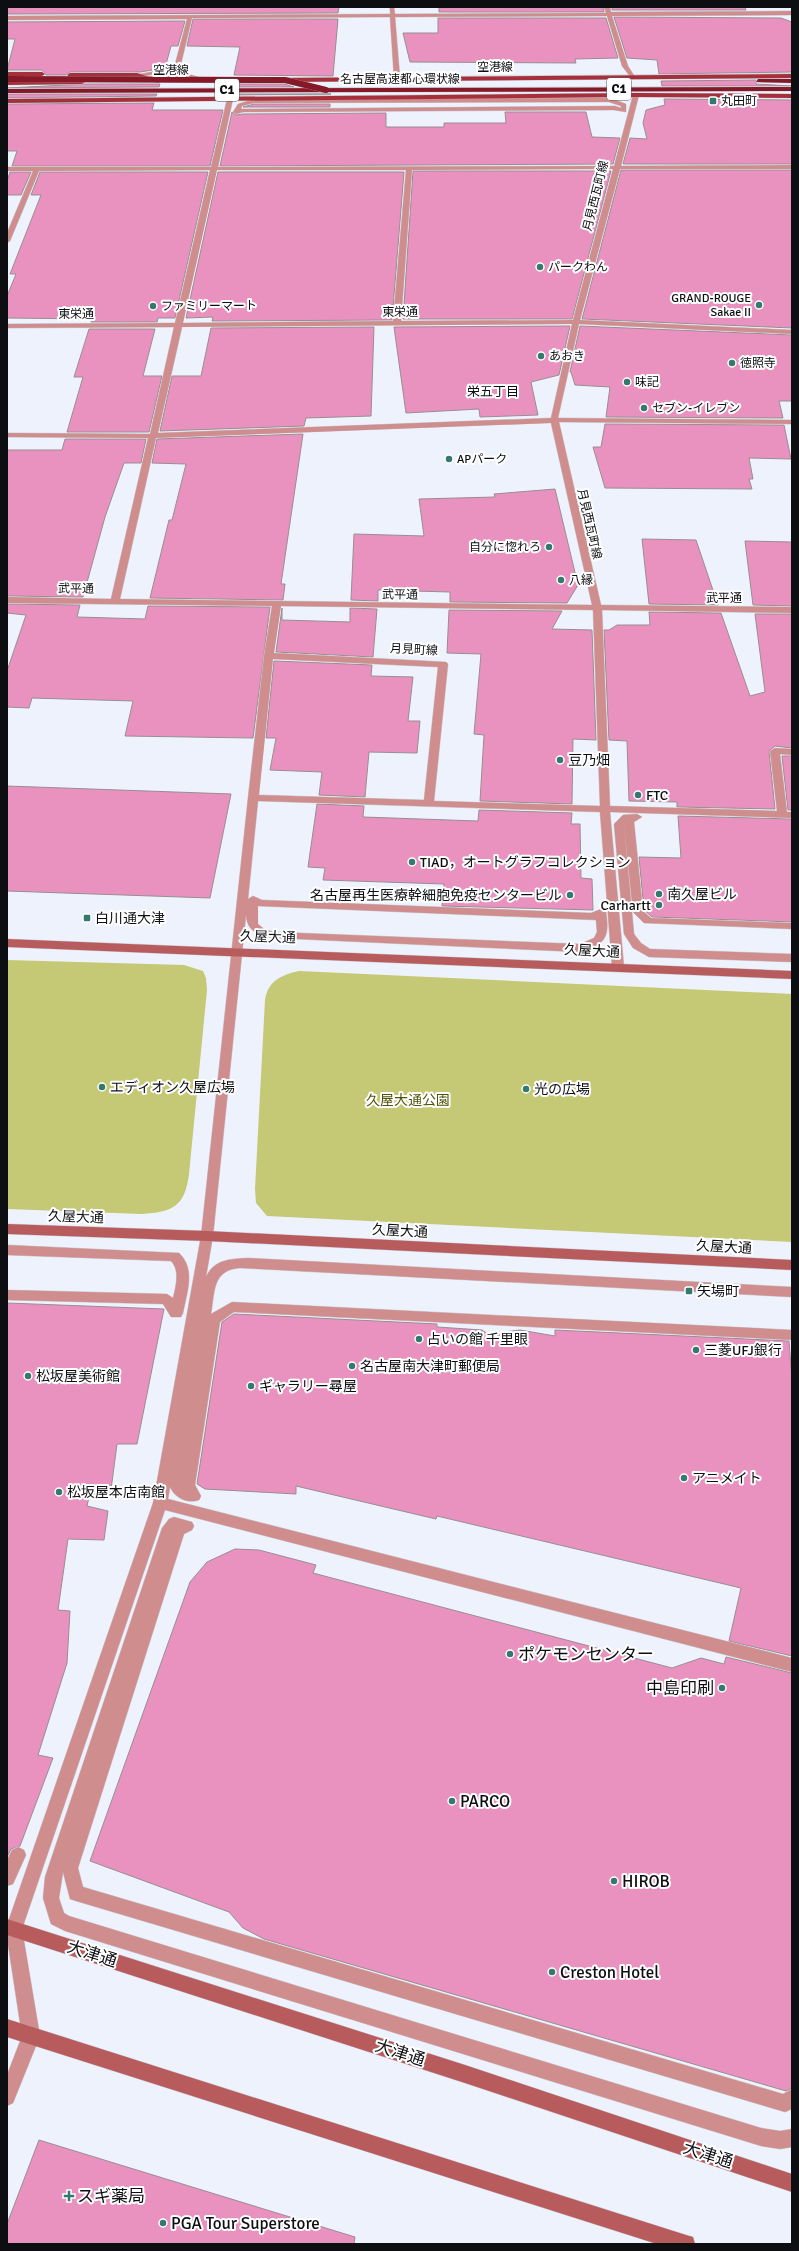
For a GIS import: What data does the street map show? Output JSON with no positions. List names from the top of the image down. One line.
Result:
{"streets":{"highway":["名古屋高速都心環状線","C1"],"main road":["空港線"],"street":["月見西瓦町線","東栄通","武平通","月見町線","久屋大通","大津通"]},"crossings":[["月見西瓦町線","東栄通"],["月見西瓦町線","武平通"],["月見西瓦町線","久屋大通"]],"districts":["栄五丁目"],"parks":["久屋大通公園"],"places":{"transit":["丸田町","白川通大津","矢場町"],"other":["パークわん","GRAND-ROUGE Sakae II","ファミリーマート","あおき","徳照寺","味記","セブン-イレブン","APパーク","自分に惚れろ","八縁","豆乃畑","FTC","TIAD，オートグラフコレクション","南久屋ビル","名古屋再生医療幹細胞免疫センタービル","Carhartt","エディオン久屋広場","光の広場","占いの館 千里眼","三菱UFJ銀行","名古屋南大津町郵便局","松坂屋美術館","ギャラリー尋屋","アニメイト","松坂屋本店南館","ポケモンセンター","中島印刷","PARCO","HIROB","Creston Hotel","PGA Tour Superstore"],"health":["スギ薬局"]}}
